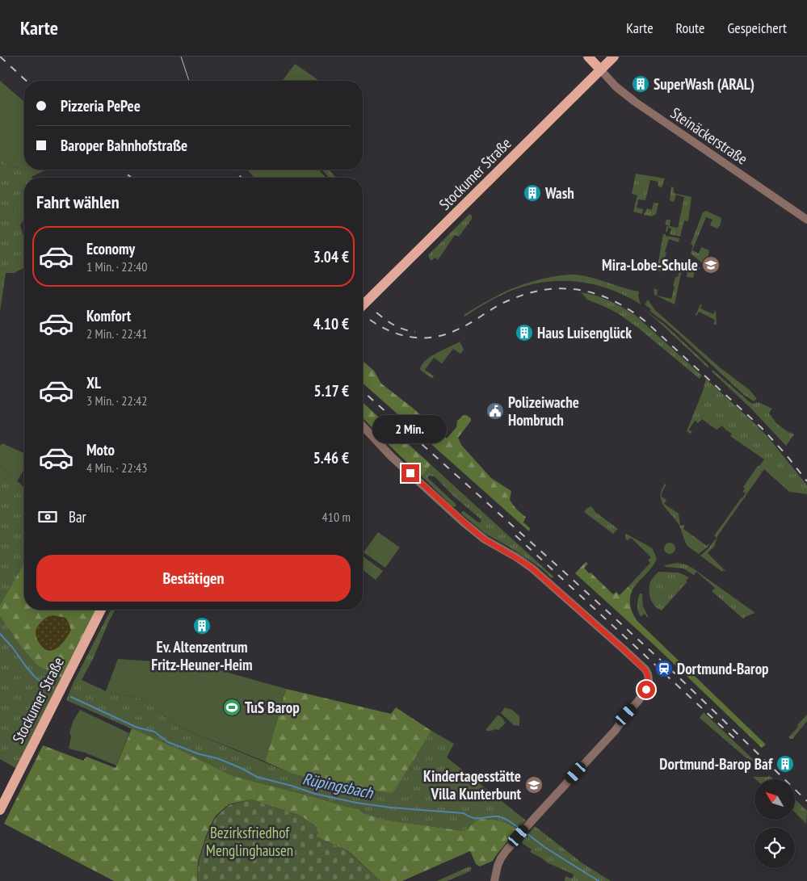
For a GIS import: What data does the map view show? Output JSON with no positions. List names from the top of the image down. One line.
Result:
{"streets":{"main road":["Stockumer Straße"],"street":["Steinäckerstraße"]},"crossings":[["Steinäckerstraße","Stockumer Straße"]],"water":["Rüpingsbach"],"parks":["Bezirksfriedhof Menglinghausen"],"places":{"building":["SuperWash (ARAL)","Wash","Haus Luisenglück","Ev. Altenzentrum Fritz-Heuner-Heim","Dortmund-Barop Baf"],"school or university":["Mira-Lobe-Schule","Kindertagesstätte Villa Kunterbunt"],"public building":["Polizeiwache Hombruch"],"station":["Dortmund-Barop"],"sports":["TuS Barop"]},"north":"top left","page":{"header":"Karte","nav":["Karte","Route","Gespeichert"],"banner":["Pizzeria PePee","Baroper Bahnhofstraße"],"heading":"Fahrt wählen","list":[{"name":"Economy","note":"1 Min. · 22:40","value":"3.04 €"},{"name":"Komfort","note":"2 Min. · 22:41","value":"4.10 €"},{"name":"XL","note":"3 Min. · 22:42","value":"5.17 €"},{"name":"Moto","note":"4 Min. · 22:43","value":"5.46 €"}],"bubble":"2 Min.","pay":["Bar","410 m"],"buttons":"Bestätigen"}}
